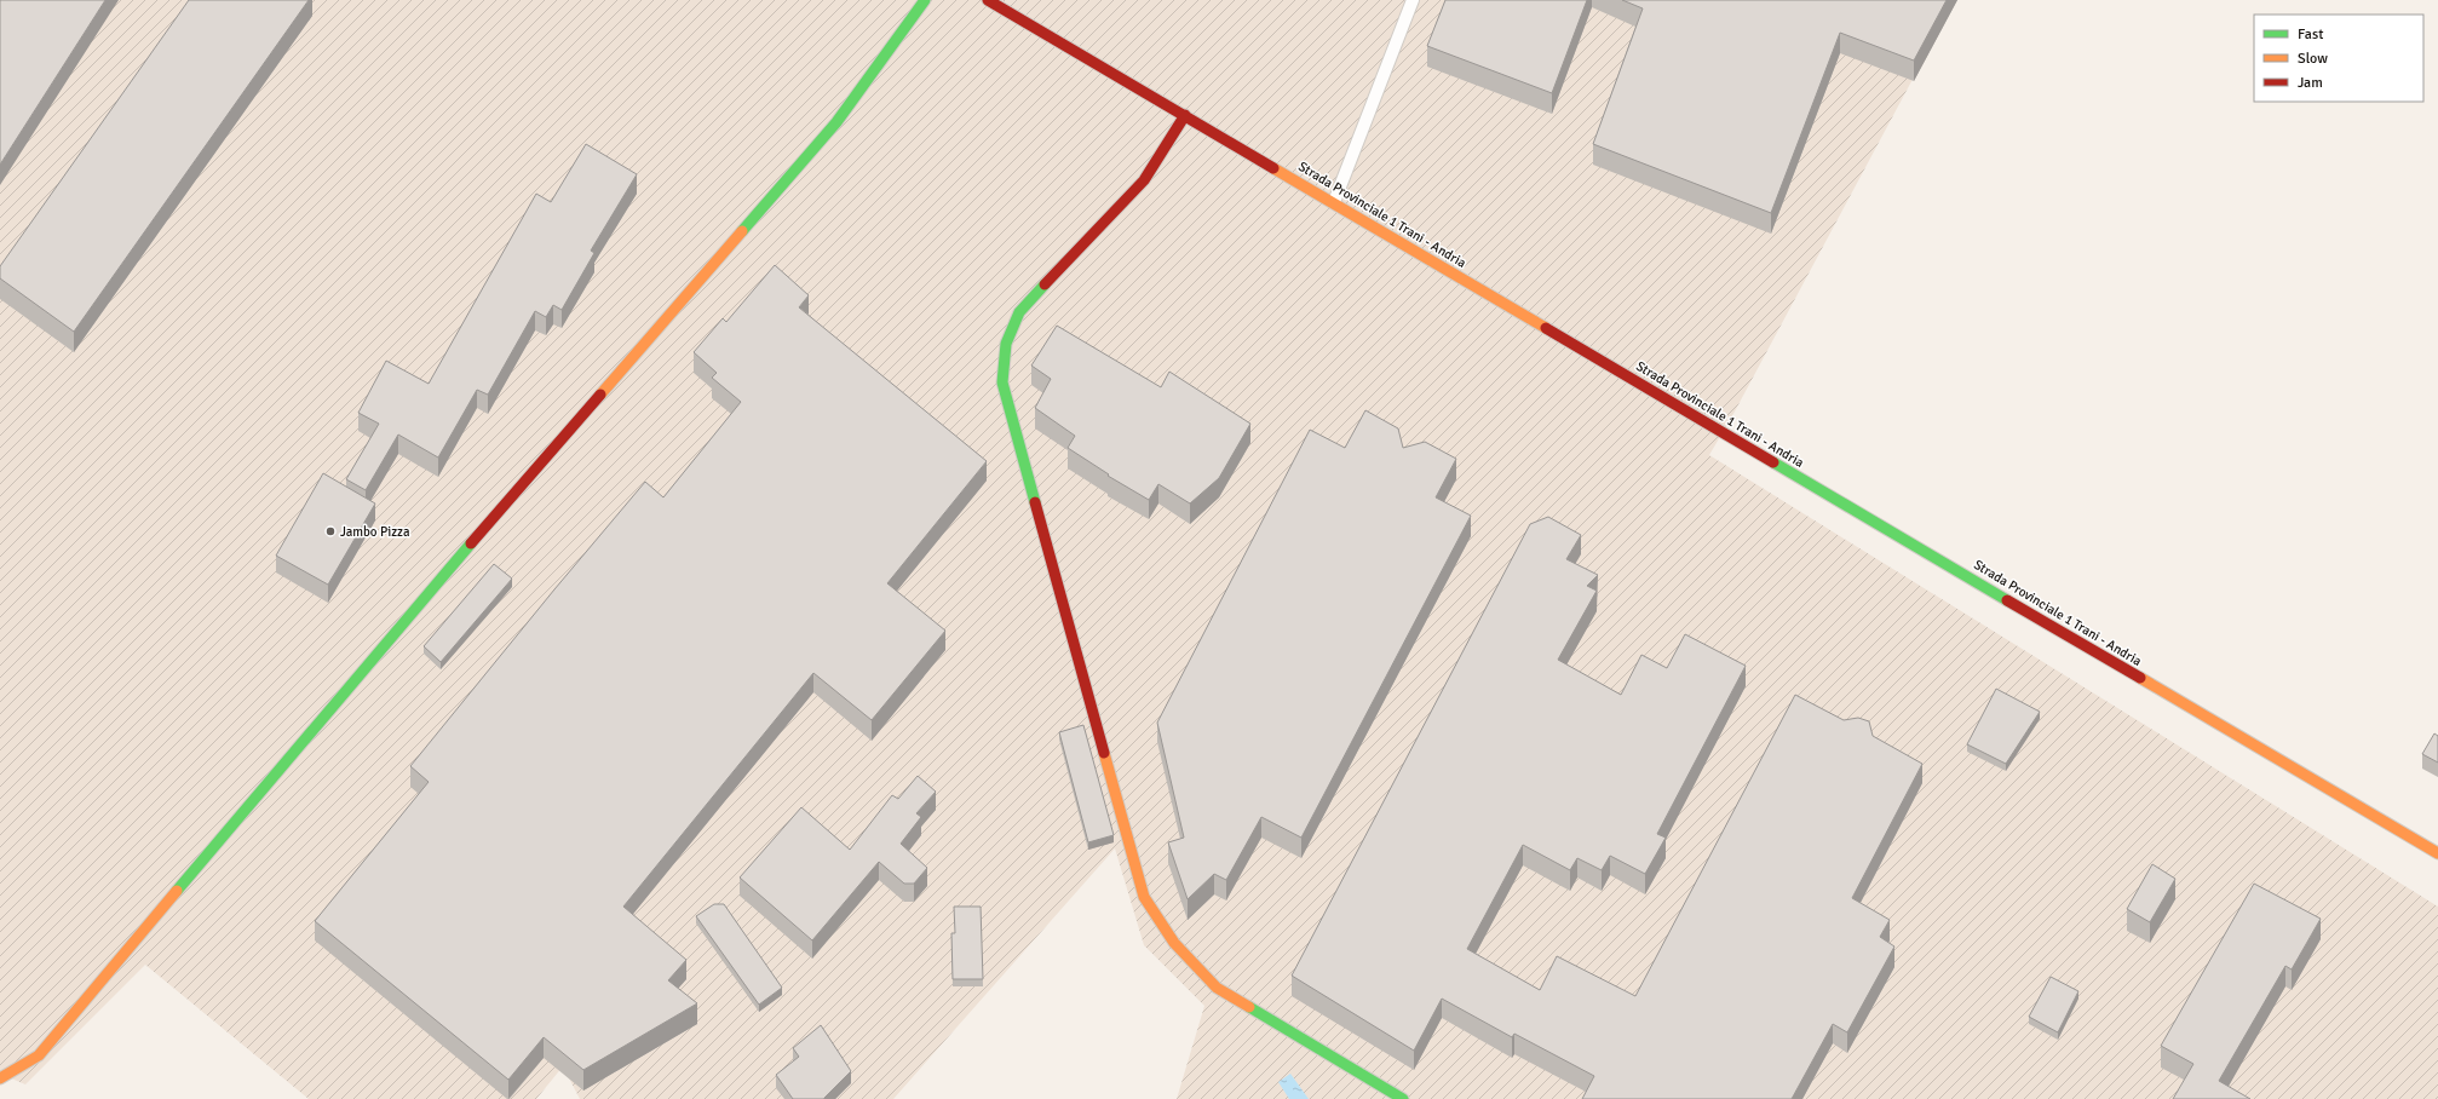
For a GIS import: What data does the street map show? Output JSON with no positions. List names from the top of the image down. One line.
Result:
{"streets":{"street":["Strada Provinciale 1 Trani - Andria"]},"places":["Jambo Pizza"],"legend":["Fast","Slow","Jam"]}
